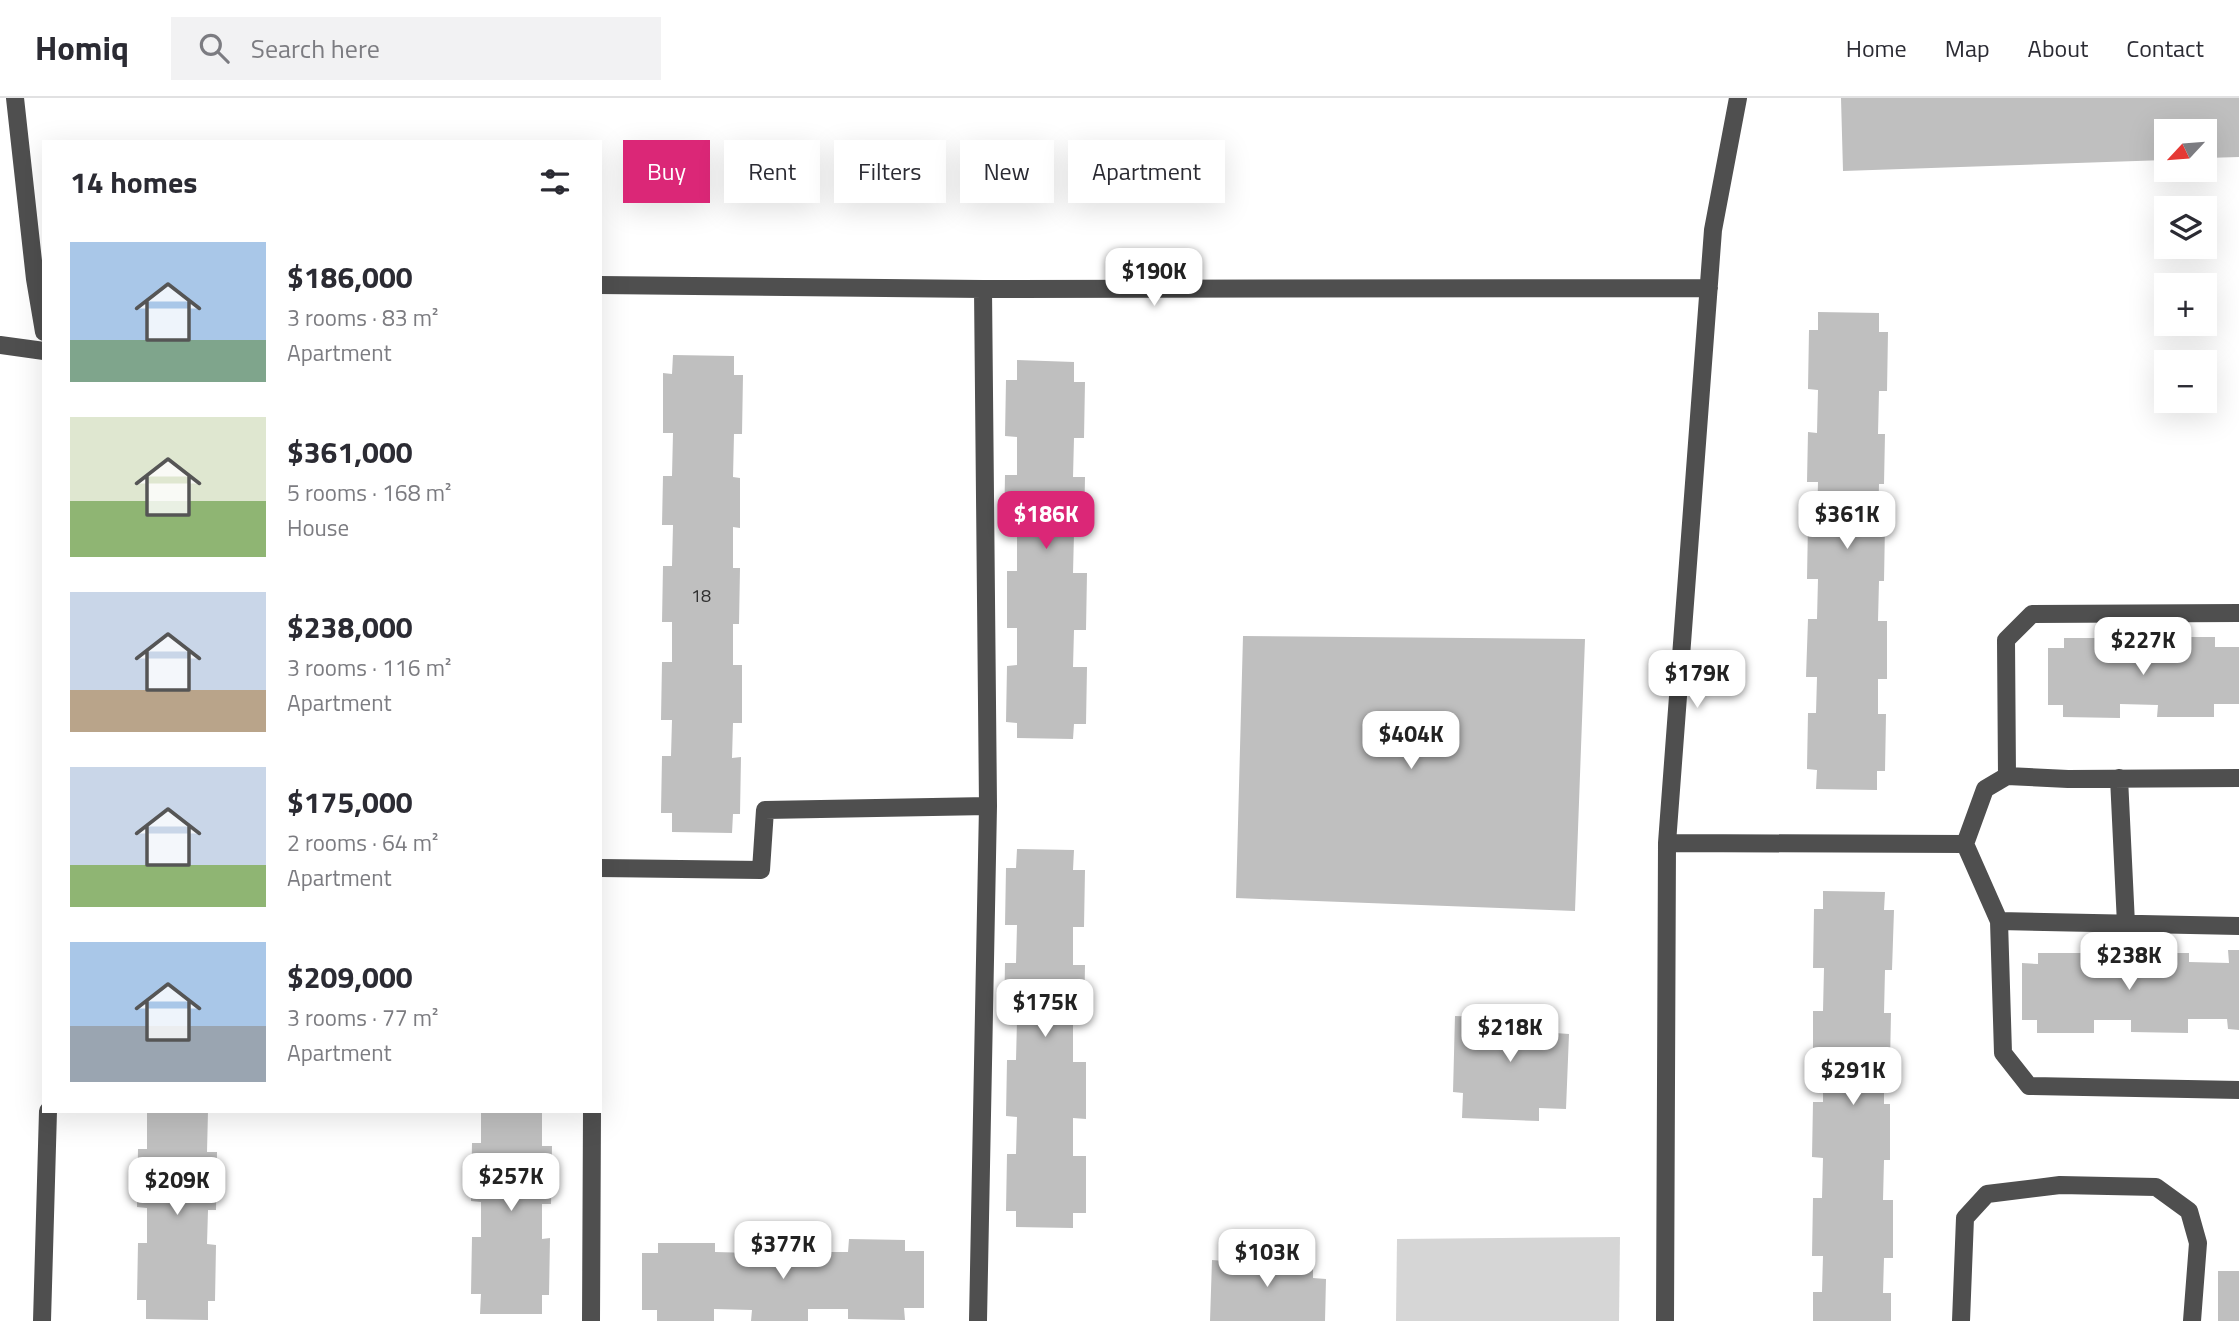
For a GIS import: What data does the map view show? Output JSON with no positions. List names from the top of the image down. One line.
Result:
{"house_numbers":["18"],"north":"bottom left","page":{"header":"Homiq","search":"Search here","nav":["Home","Map","About","Contact"],"map_buttons":["+","−"],"chip":["Buy","Rent","Filters","New","Apartment"],"heading":"14 homes","list":[{"name":"$186,000","note":"3 rooms · 83 m² · Apartment"},{"name":"$361,000","note":"5 rooms · 168 m² · House"},{"name":"$238,000","note":"3 rooms · 116 m² · Apartment"},{"name":"$175,000","note":"2 rooms · 64 m² · Apartment"},{"name":"$209,000","note":"3 rooms · 77 m² · Apartment"}],"price":["$190K","$186K","$361K","$227K","$179K","$404K","$238K","$175K","$218K","$291K","$257K","$209K","$377K","$103K"]}}
